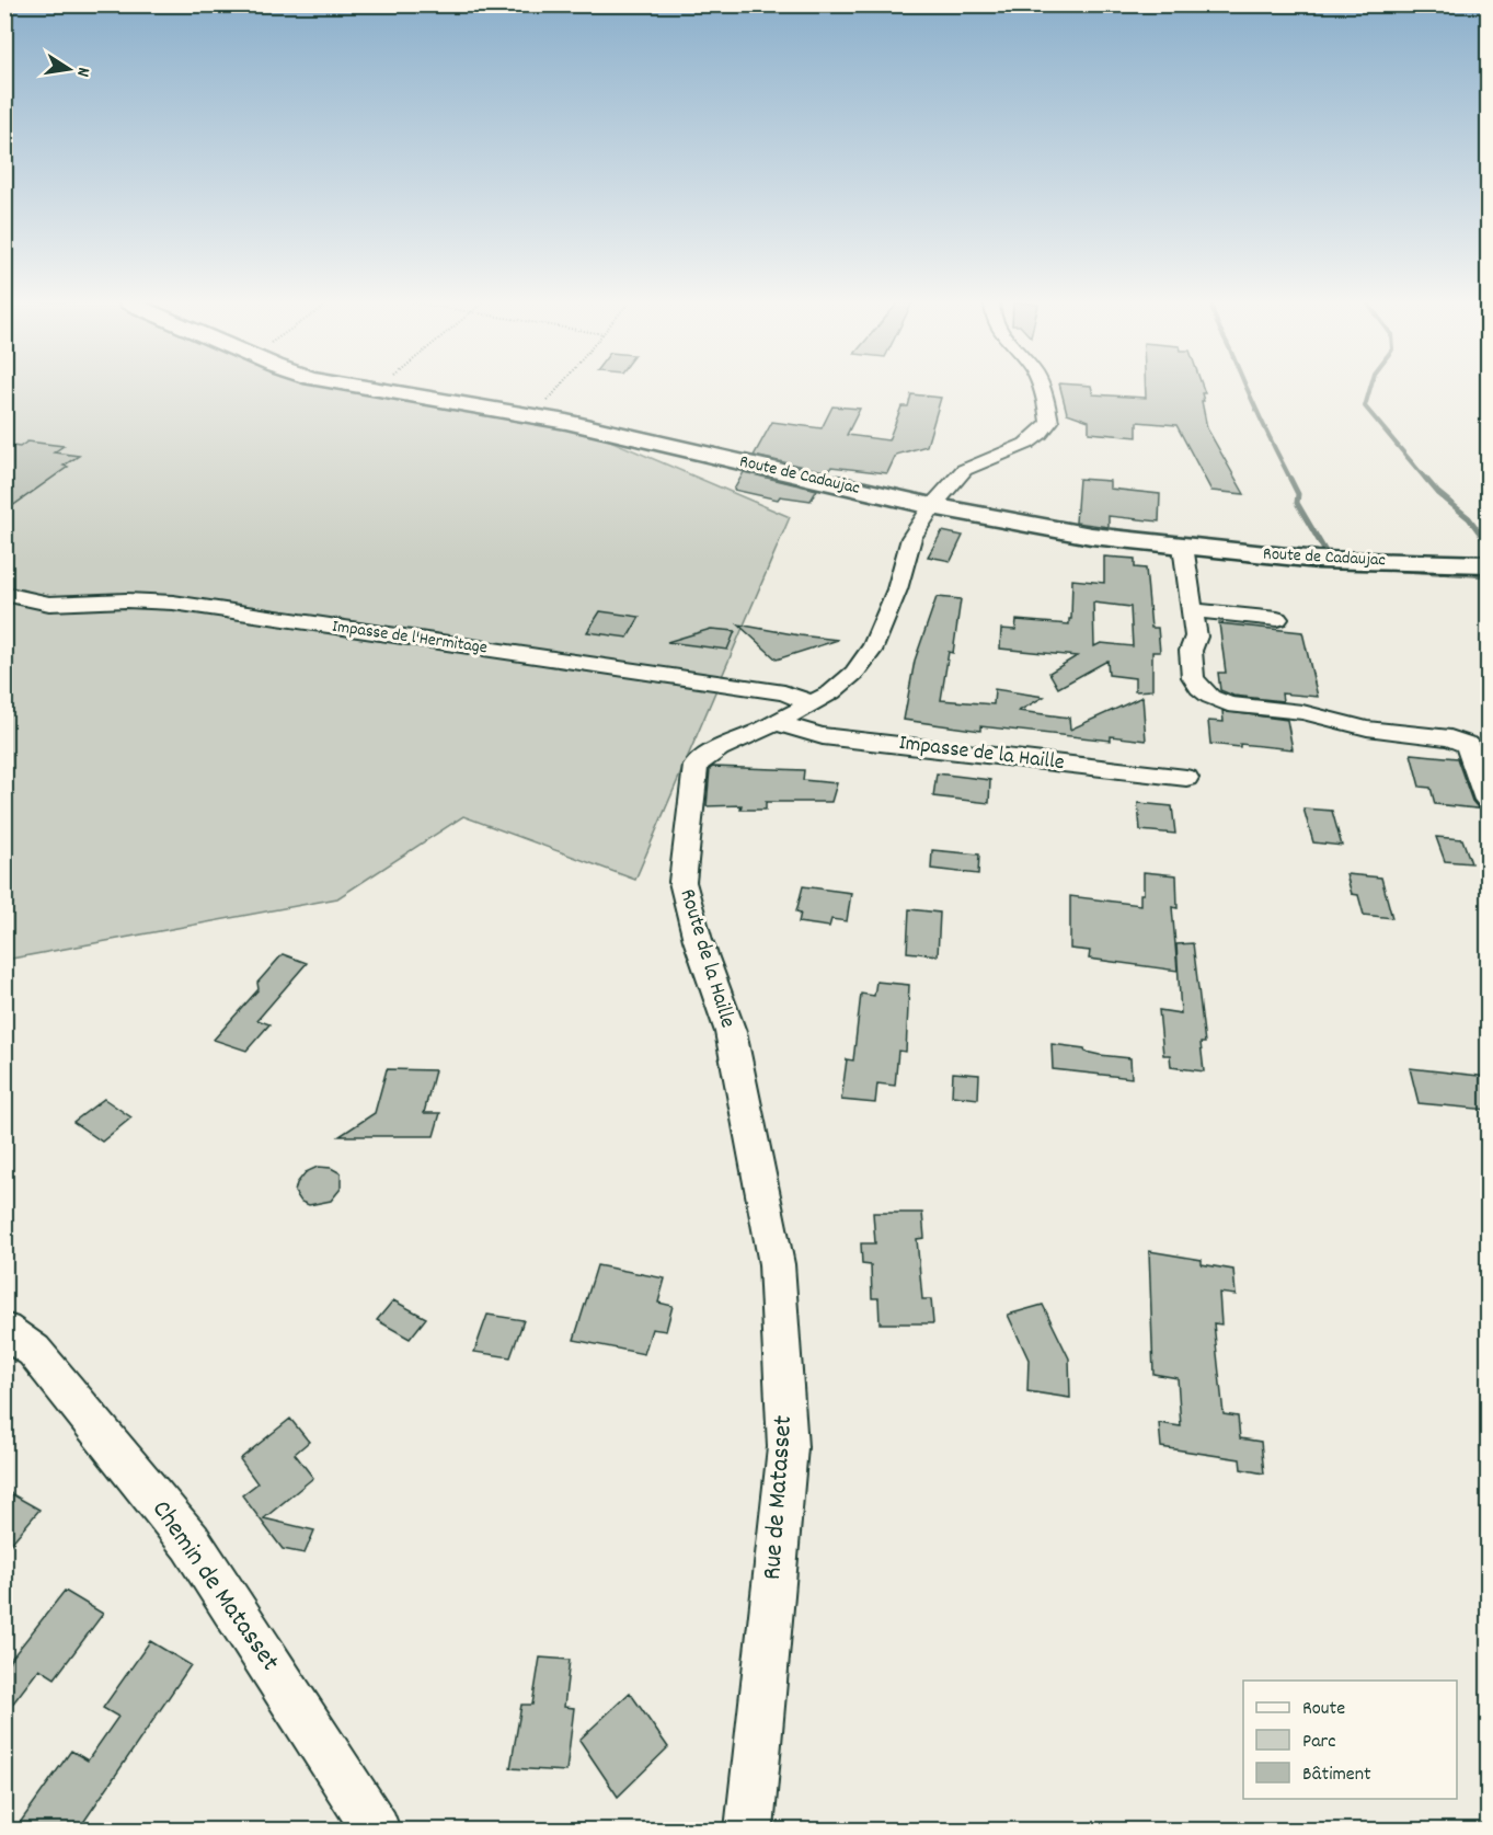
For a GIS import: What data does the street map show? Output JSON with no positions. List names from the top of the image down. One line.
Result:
{"streets":{"street":["Route de Cadaujac","Impasse de l'Hermitage","Impasse de la Haille","Route de la Haille","Rue de Matasset","Chemin de Matasset"]},"crossings":[["Route de Cadaujac","Route de la Haille"],["Impasse de l'Hermitage","Route de la Haille"],["Impasse de la Haille","Route de la Haille"],["Route de la Haille","Rue de Matasset"]],"legend":["Route","Parc","Bâtiment"],"north":"right"}
